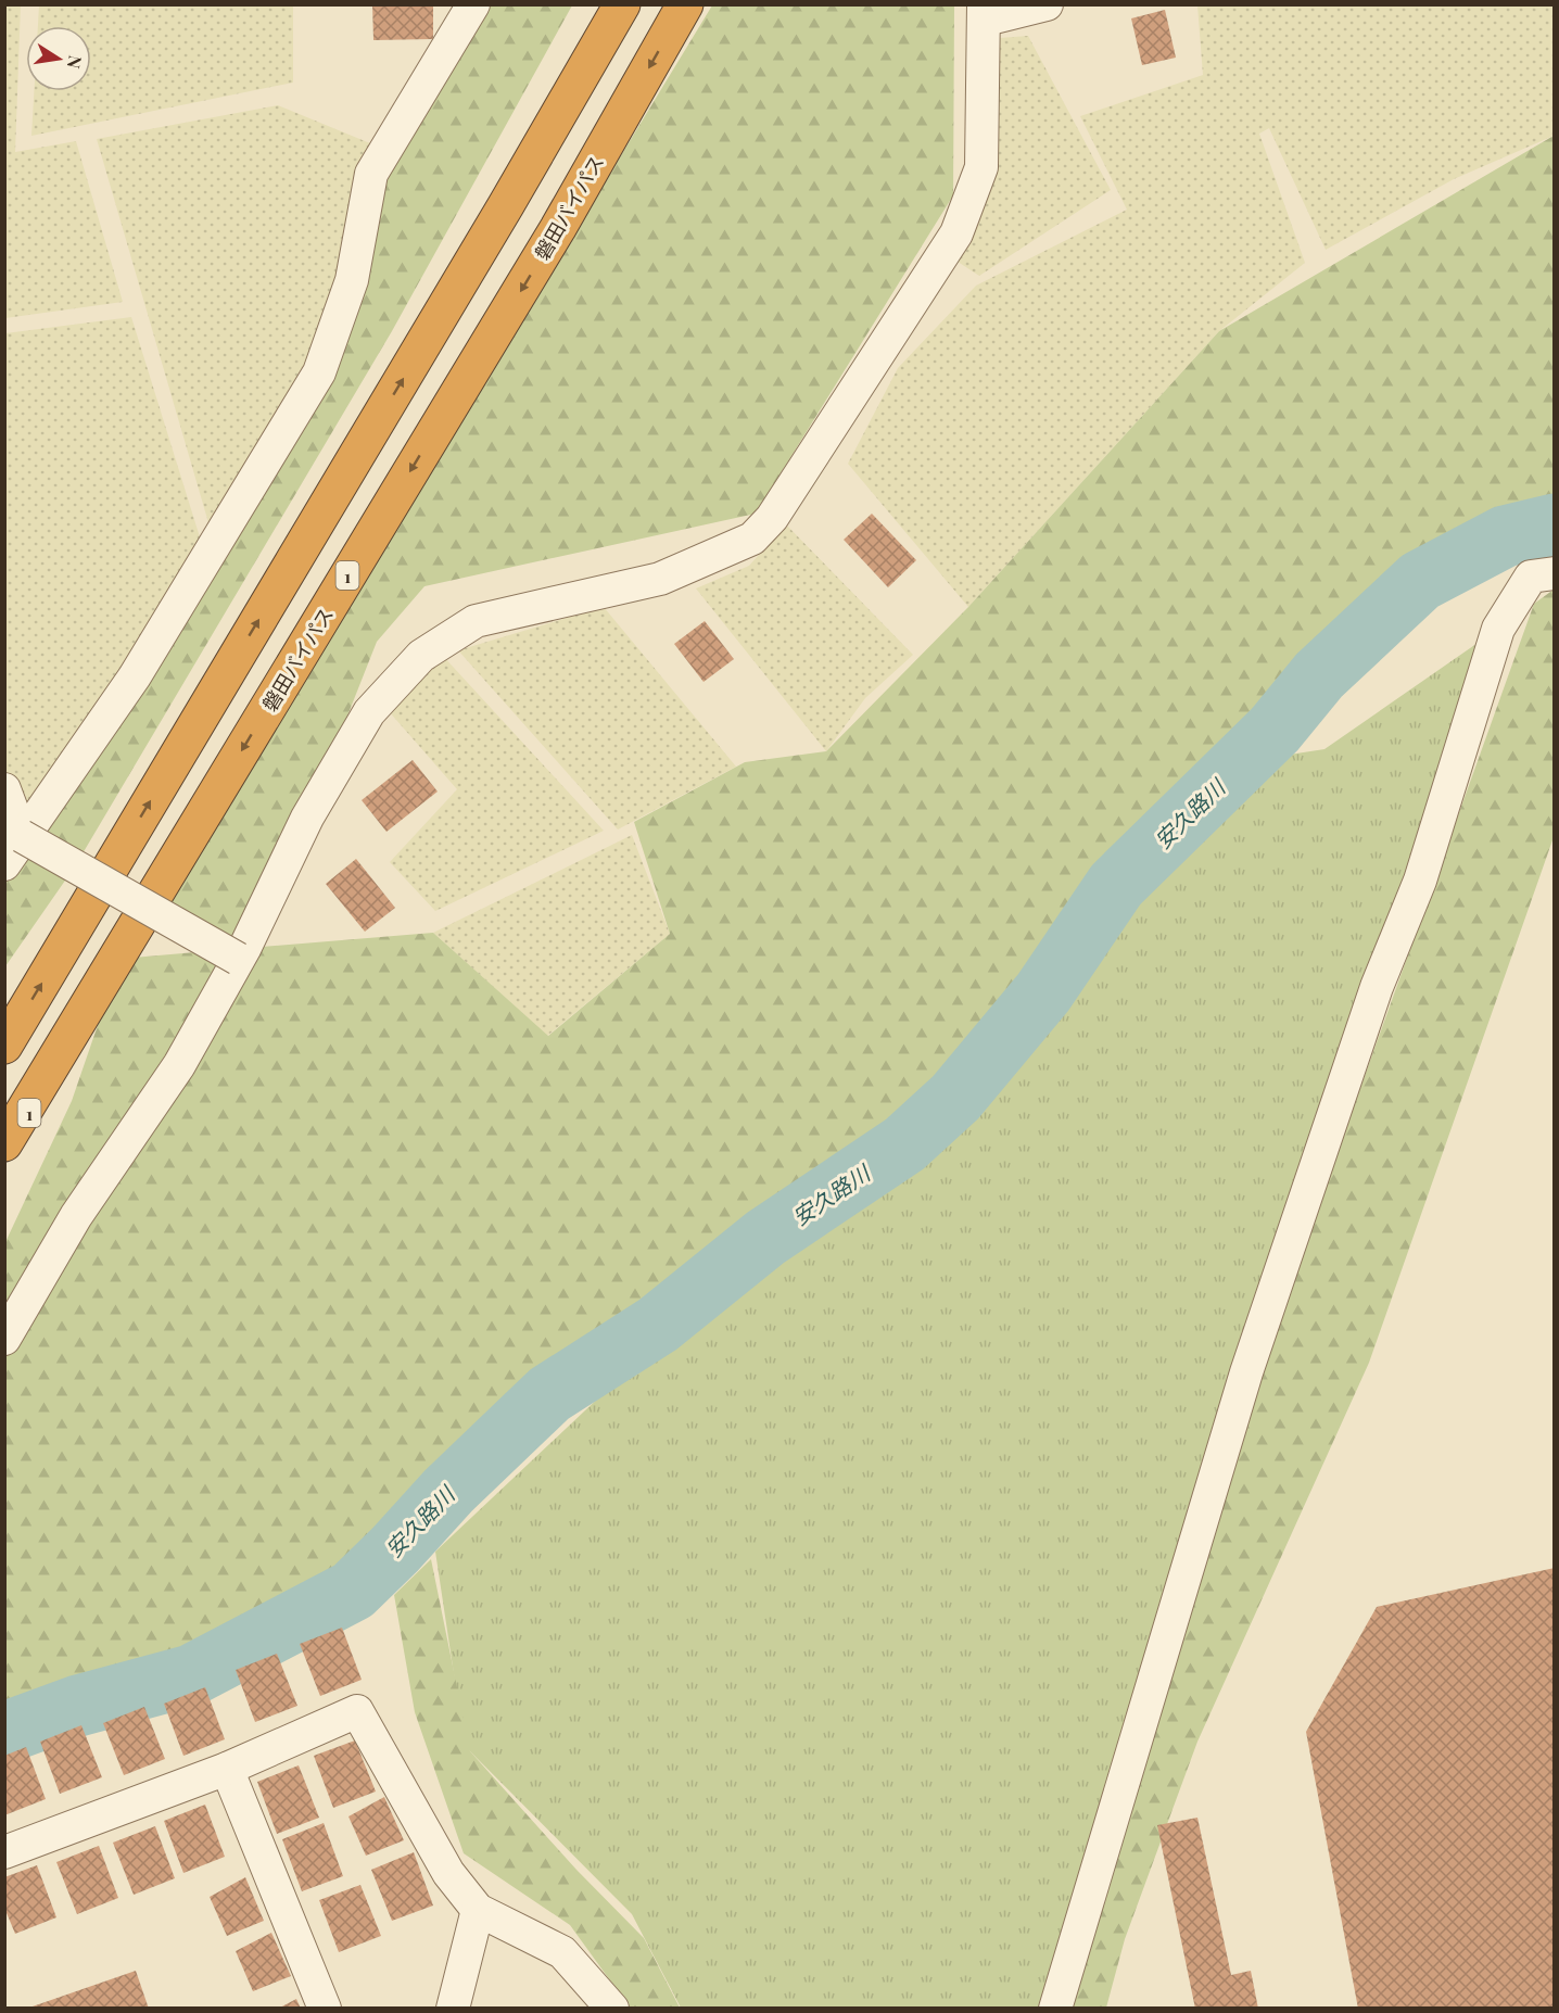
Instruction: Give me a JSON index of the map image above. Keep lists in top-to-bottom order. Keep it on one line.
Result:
{"streets":{"highway":["磐田バイパス","1"]},"crossings":[["磐田バイパス","1"]],"water":["安久路川"],"north":"right"}
